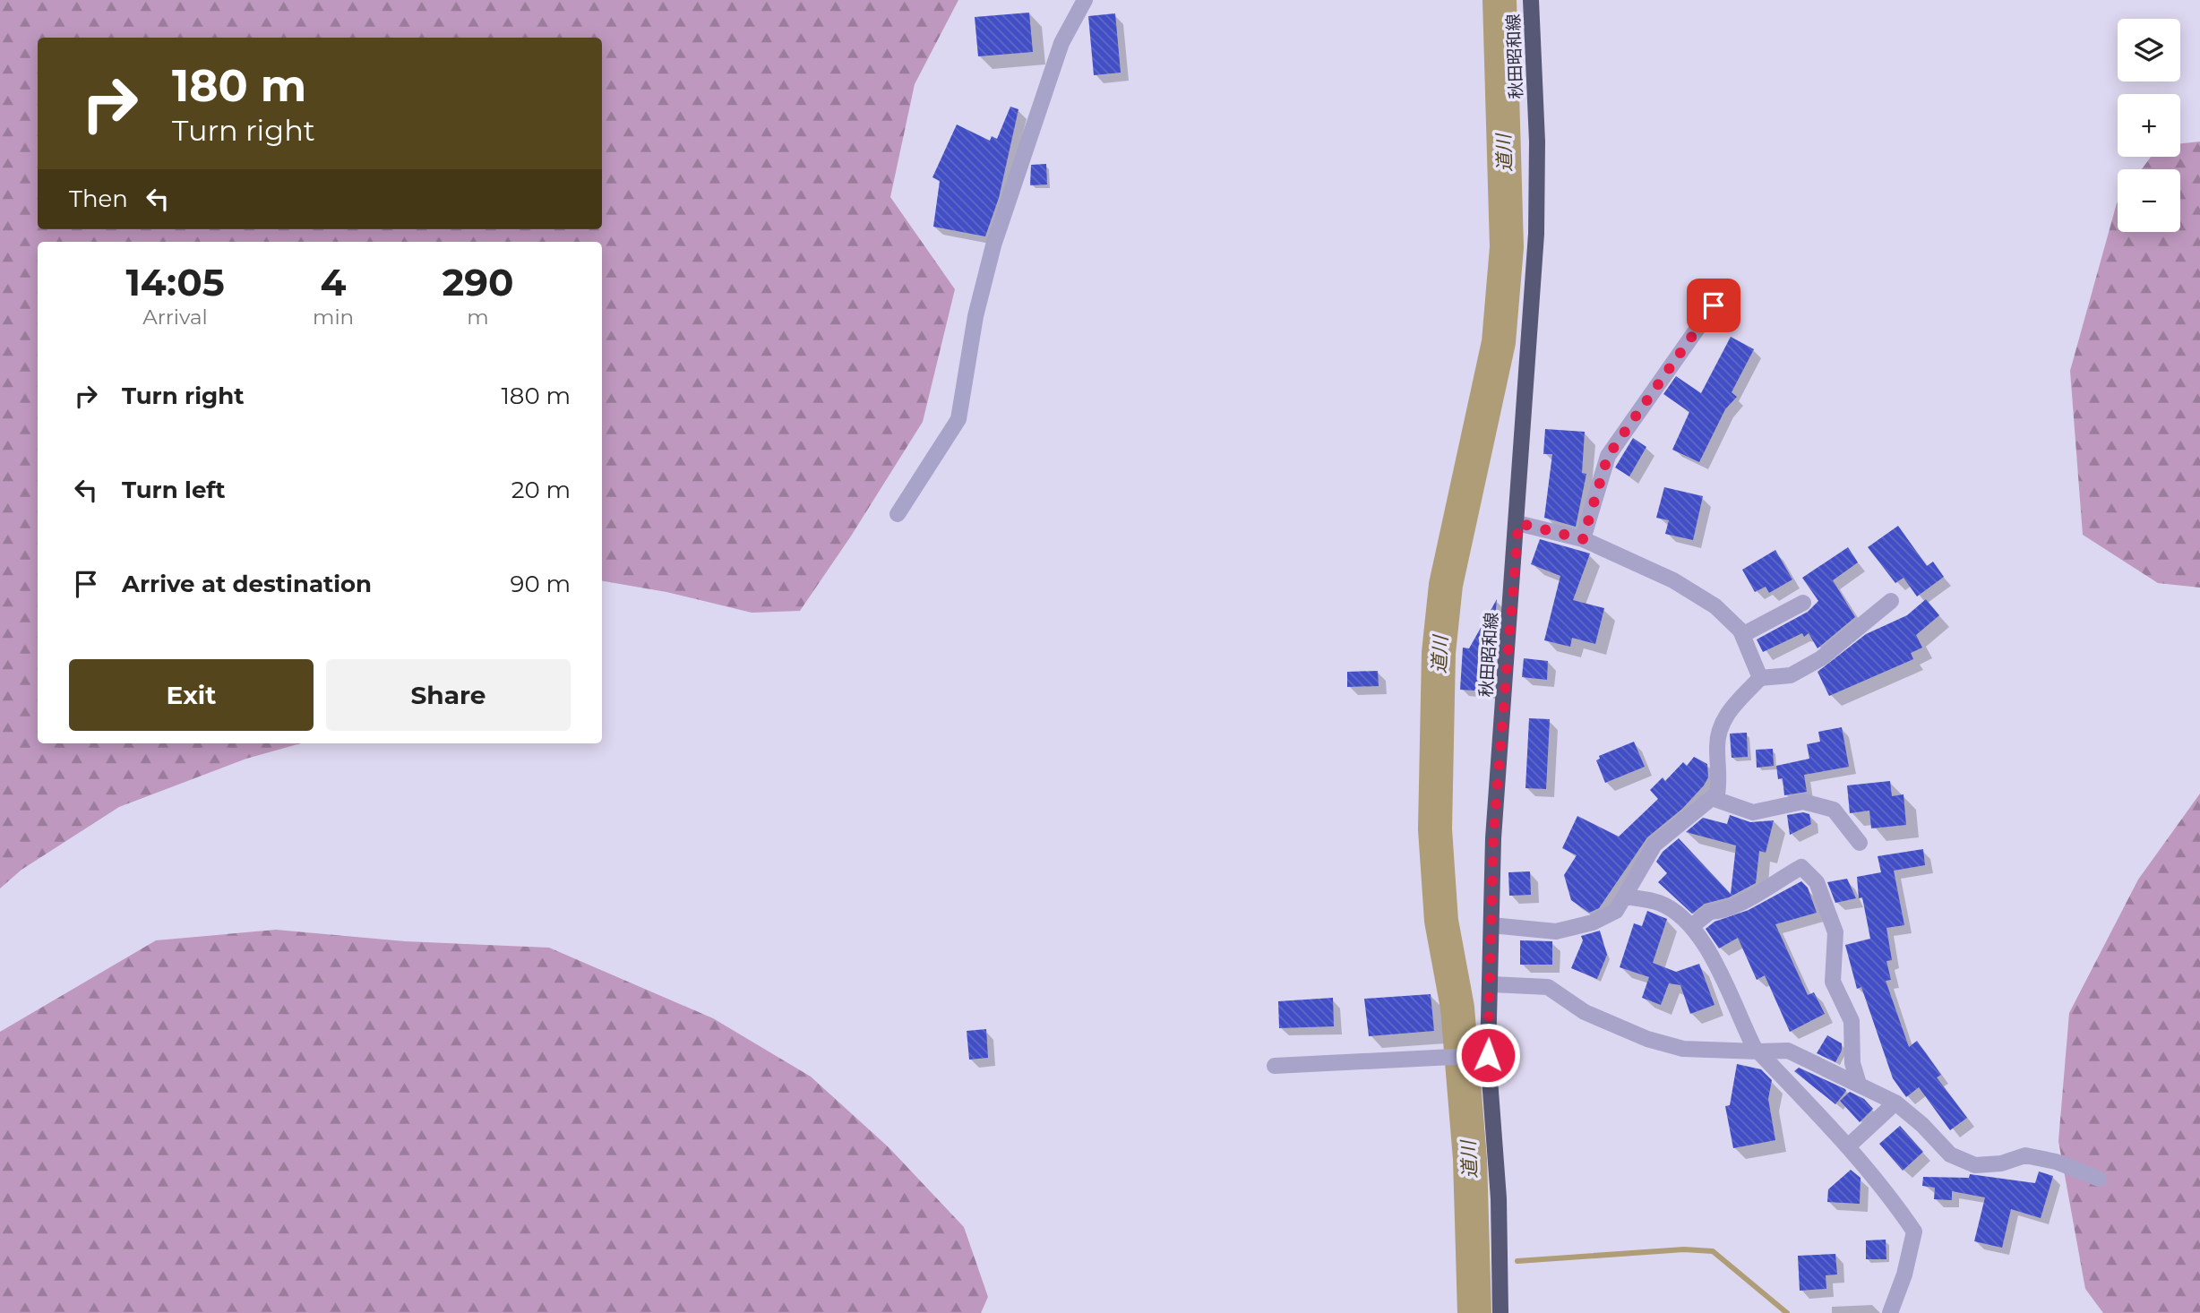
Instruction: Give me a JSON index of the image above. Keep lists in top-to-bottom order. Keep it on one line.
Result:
{"streets":{"main road":["秋田昭和線"]},"water":["道川"],"page":{"map_buttons":["+","−"],"turn":["180 m","Turn right"],"then":"Then","eta":["14:05","Arrival","4","min","290","m"],"list":[{"name":"Turn right","value":"180 m"},{"name":"Turn left","value":"20 m"},{"name":"Arrive at destination","value":"90 m"}],"buttons":["Exit","Share"]}}
